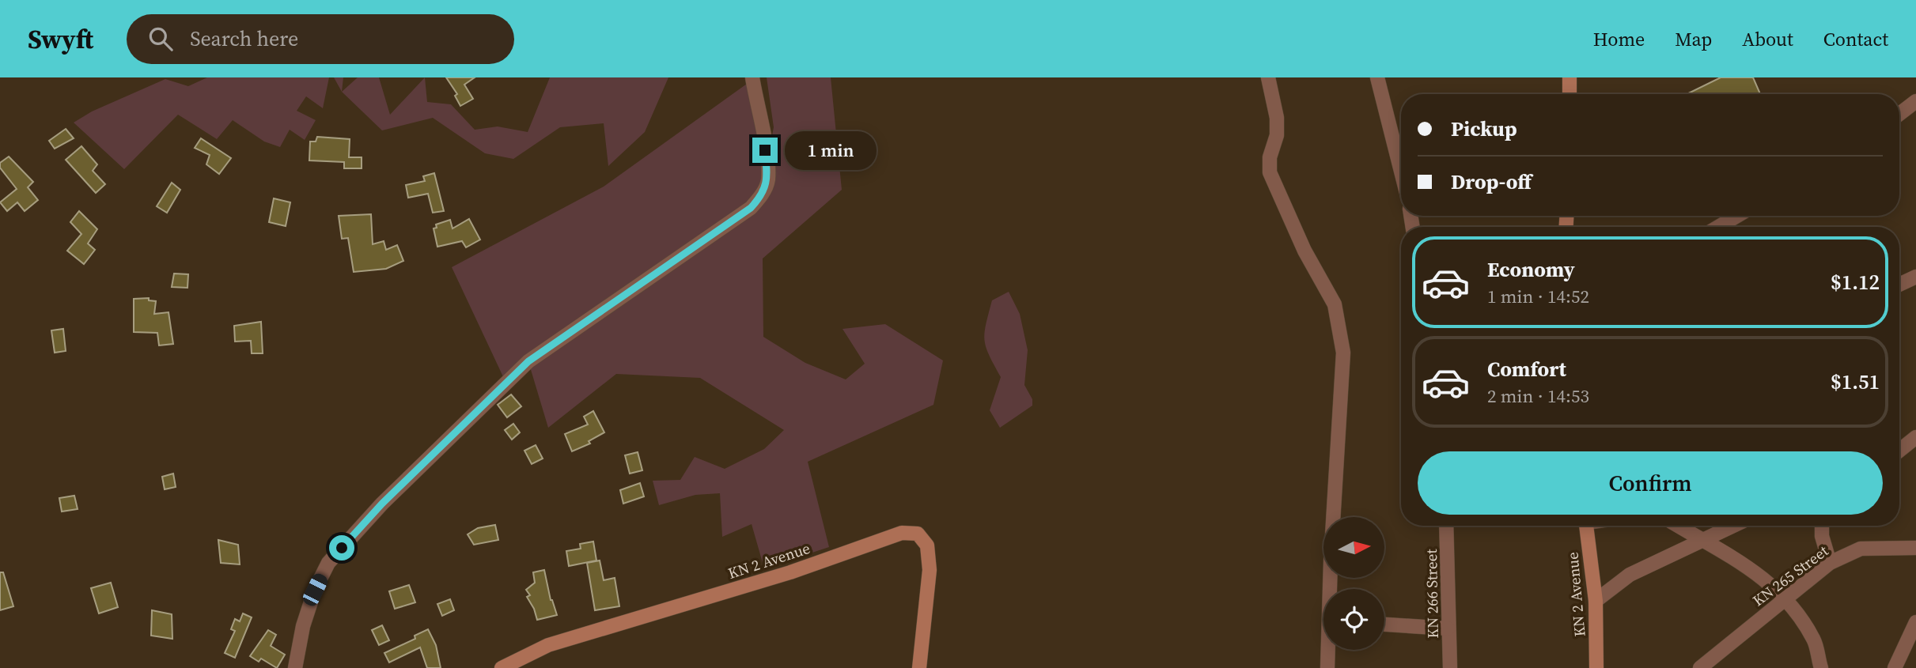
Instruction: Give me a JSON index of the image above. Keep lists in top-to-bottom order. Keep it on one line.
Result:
{"streets":{"main road":["KN 2 Avenue"],"street":["KN 265 Street","KN 266 Street"]},"north":"right","page":{"header":"Swyft","search":"Search here","nav":["Home","Map","About","Contact"],"banner":["Pickup","Drop-off"],"bubble":"1 min","list":[{"name":"Economy","note":"1 min · 14:52","value":"$1.12"},{"name":"Comfort","note":"2 min · 14:53","value":"$1.51"}],"buttons":"Confirm"}}
